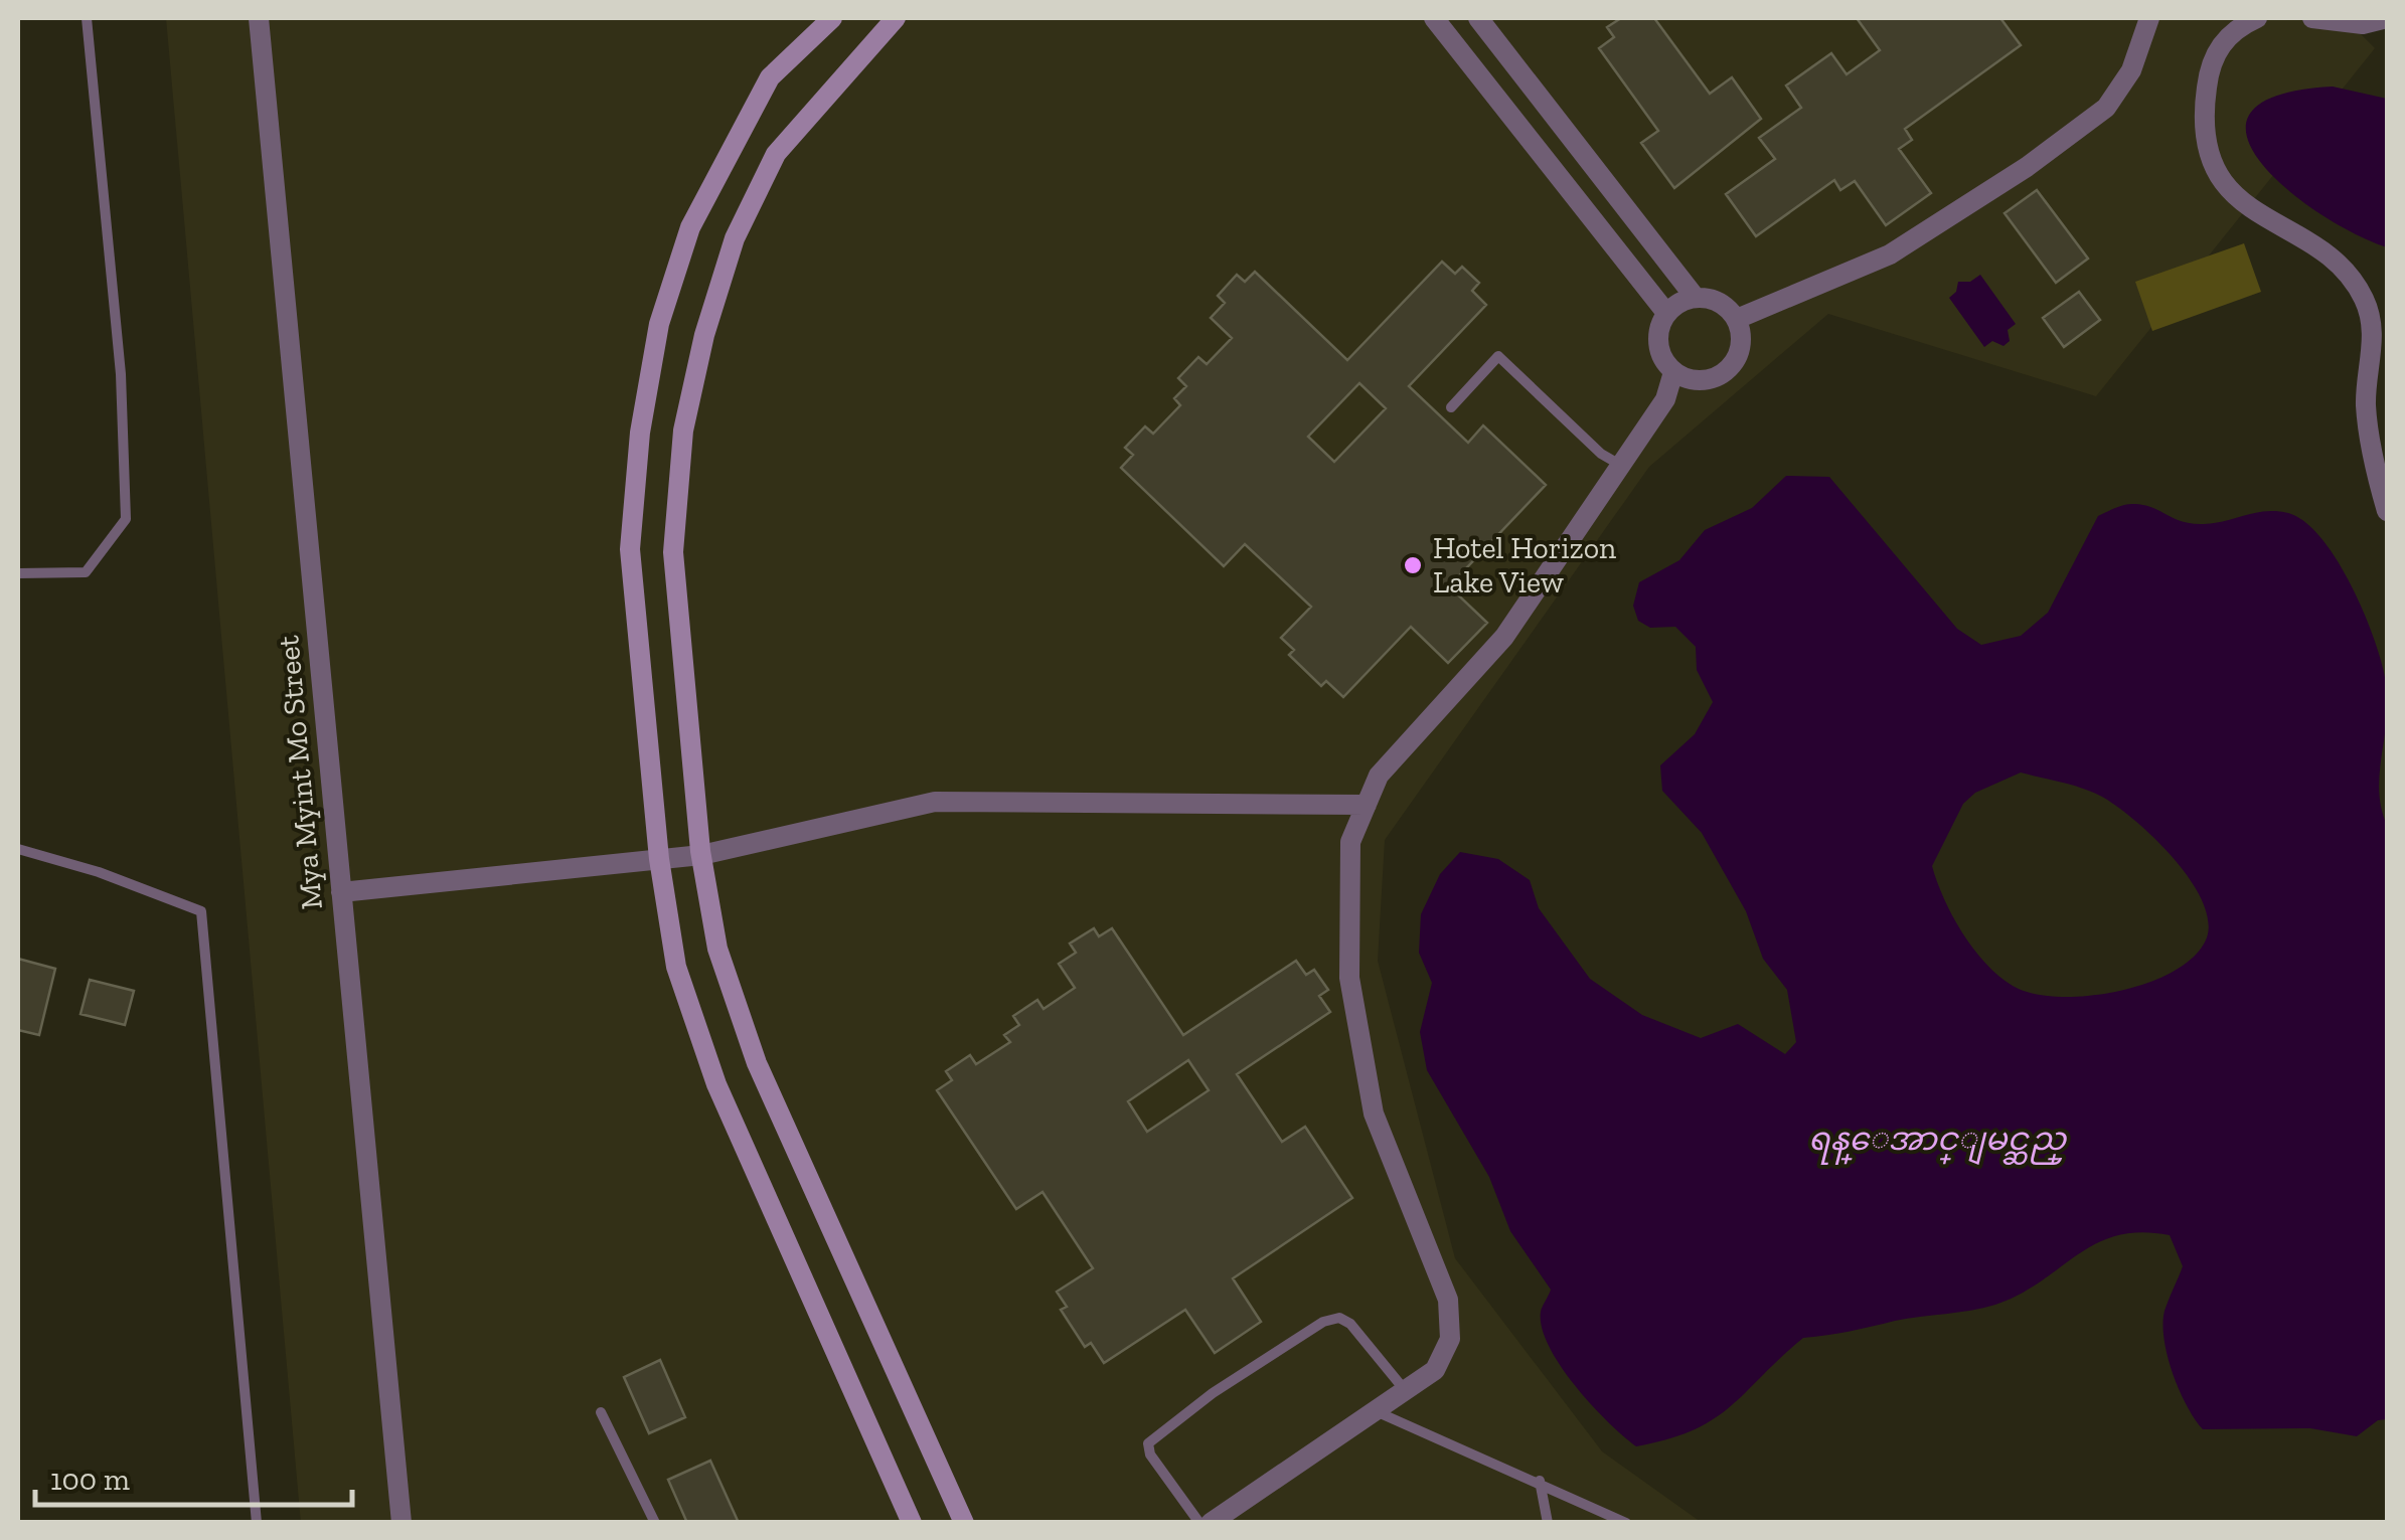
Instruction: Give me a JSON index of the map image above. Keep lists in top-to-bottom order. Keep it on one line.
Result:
{"streets":{"street":["Mya Myint Mo Street"]},"water":["ရန္ေအာင္ျမင္ဆည္"],"places":["Hotel Horizon Lake View"],"scale_bar":"100 m"}
